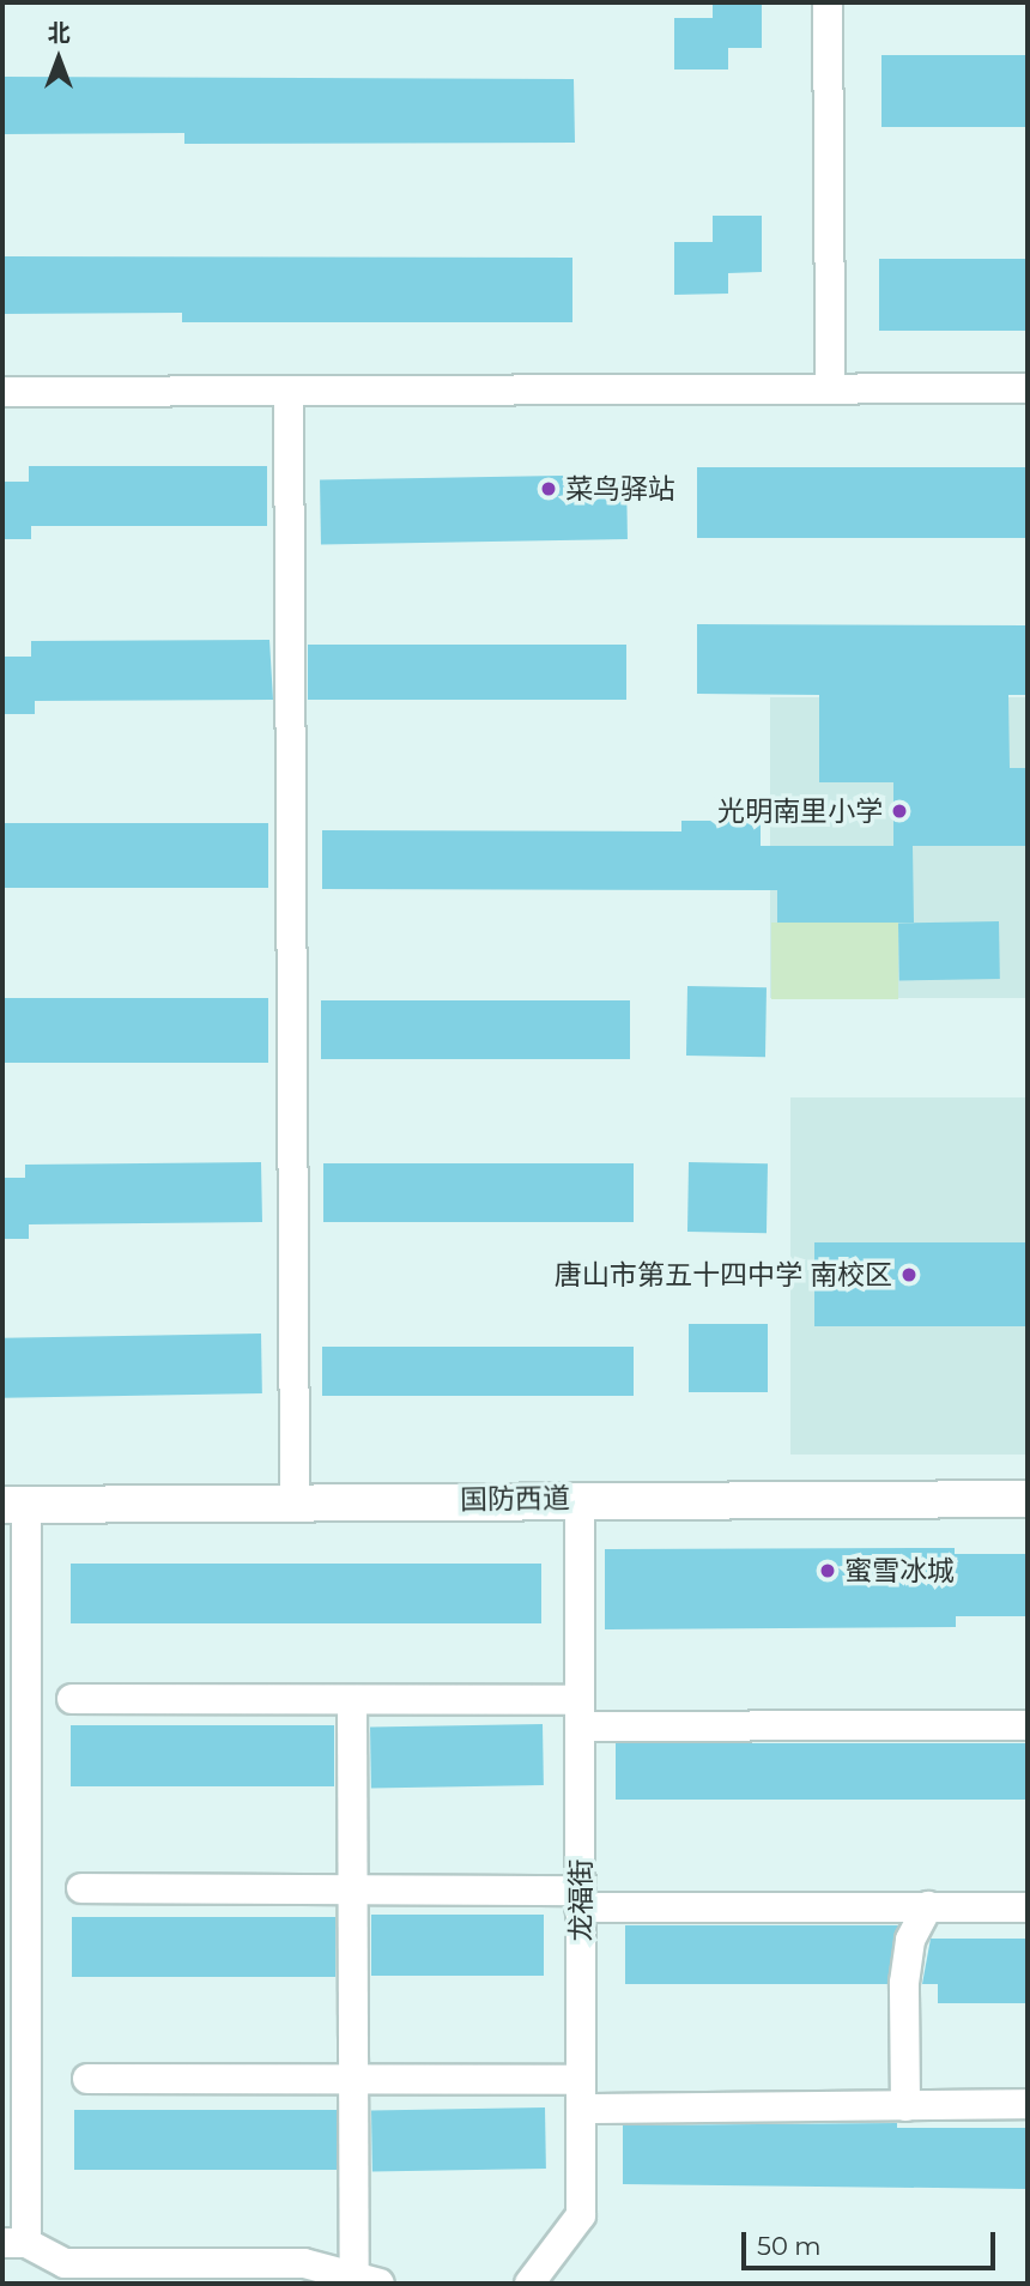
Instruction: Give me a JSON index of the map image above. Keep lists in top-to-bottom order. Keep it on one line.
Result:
{"streets":{"street":["国防西道","龙福街"]},"crossings":[["国防西道","龙福街"]],"places":["菜鸟驿站","光明南里小学","唐山市第五十四中学 南校区","蜜雪冰城"],"scale_bar":"50 m","north":"top"}
